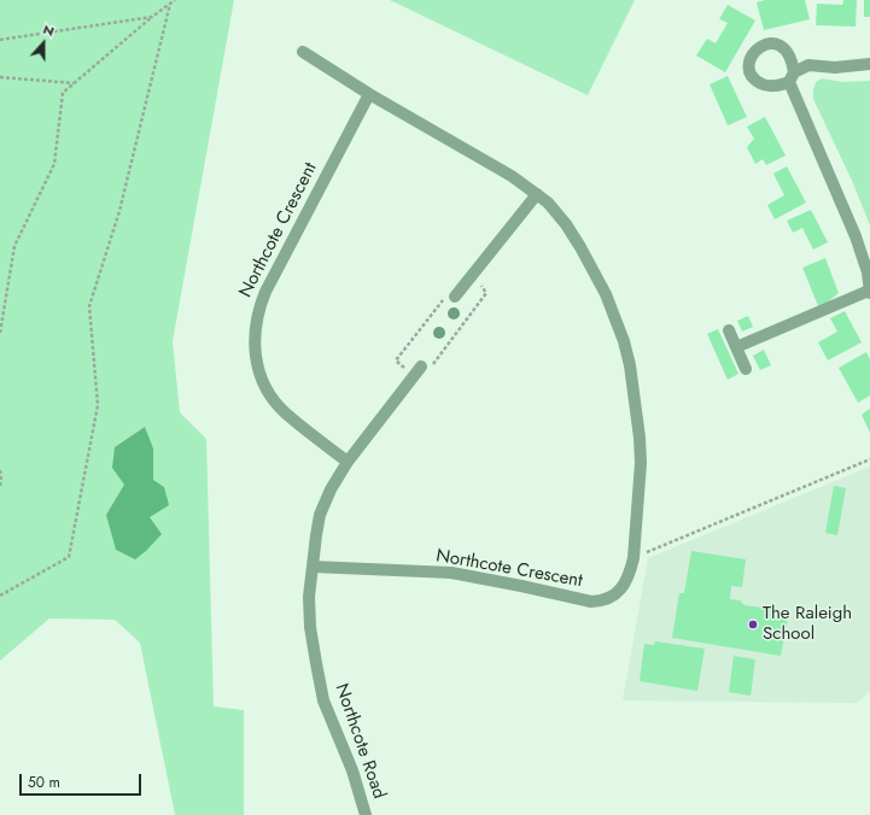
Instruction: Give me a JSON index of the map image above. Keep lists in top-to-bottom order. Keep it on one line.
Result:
{"streets":{"street":["Northcote Crescent","Northcote Road"]},"crossings":[["Northcote Crescent","Northcote Road"]],"places":["The Raleigh School"],"scale_bar":"50 m","north":"top"}
